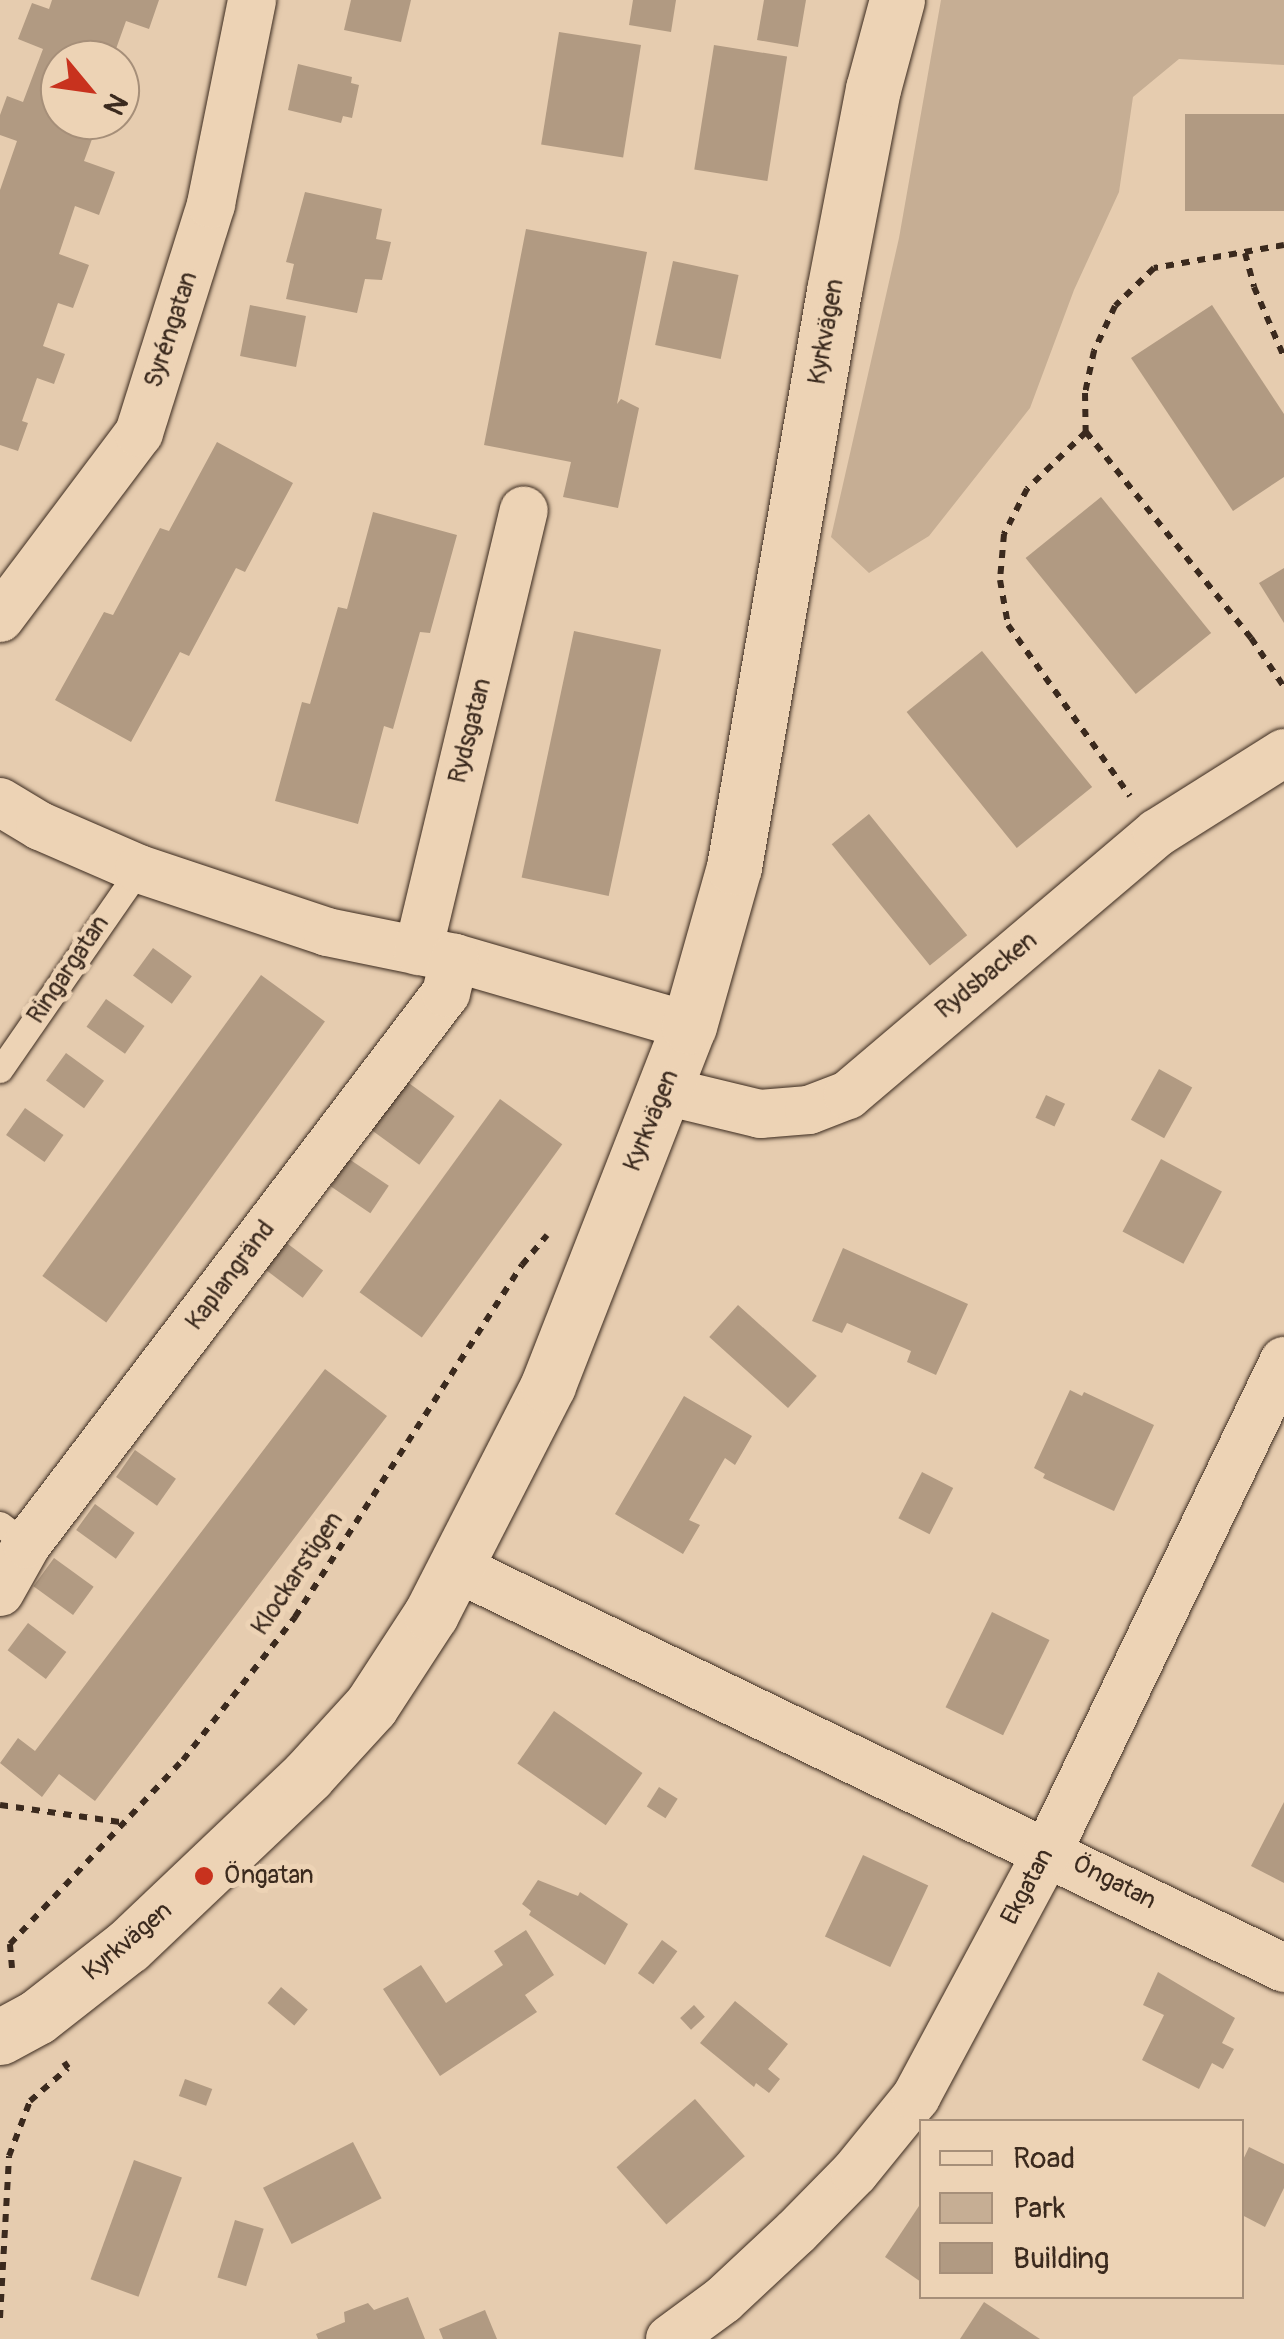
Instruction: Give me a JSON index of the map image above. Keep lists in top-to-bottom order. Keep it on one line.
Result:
{"streets":{"street":["Syréngatan","Kyrkvägen","Rydsgatan","Rydsbacken","Kaplangränd","Öngatan","Ekgatan"],"lane":["Ringargatan"],"path":["Klockarstigen"]},"crossings":[["Kyrkvägen","Rydsbacken"],["Kyrkvägen","Klockarstigen"],["Kyrkvägen","Öngatan"],["Rydsgatan","Kaplangränd"],["Öngatan","Ekgatan"]],"places":["Öngatan"],"legend":["Road","Park","Building"],"north":"bottom right"}
